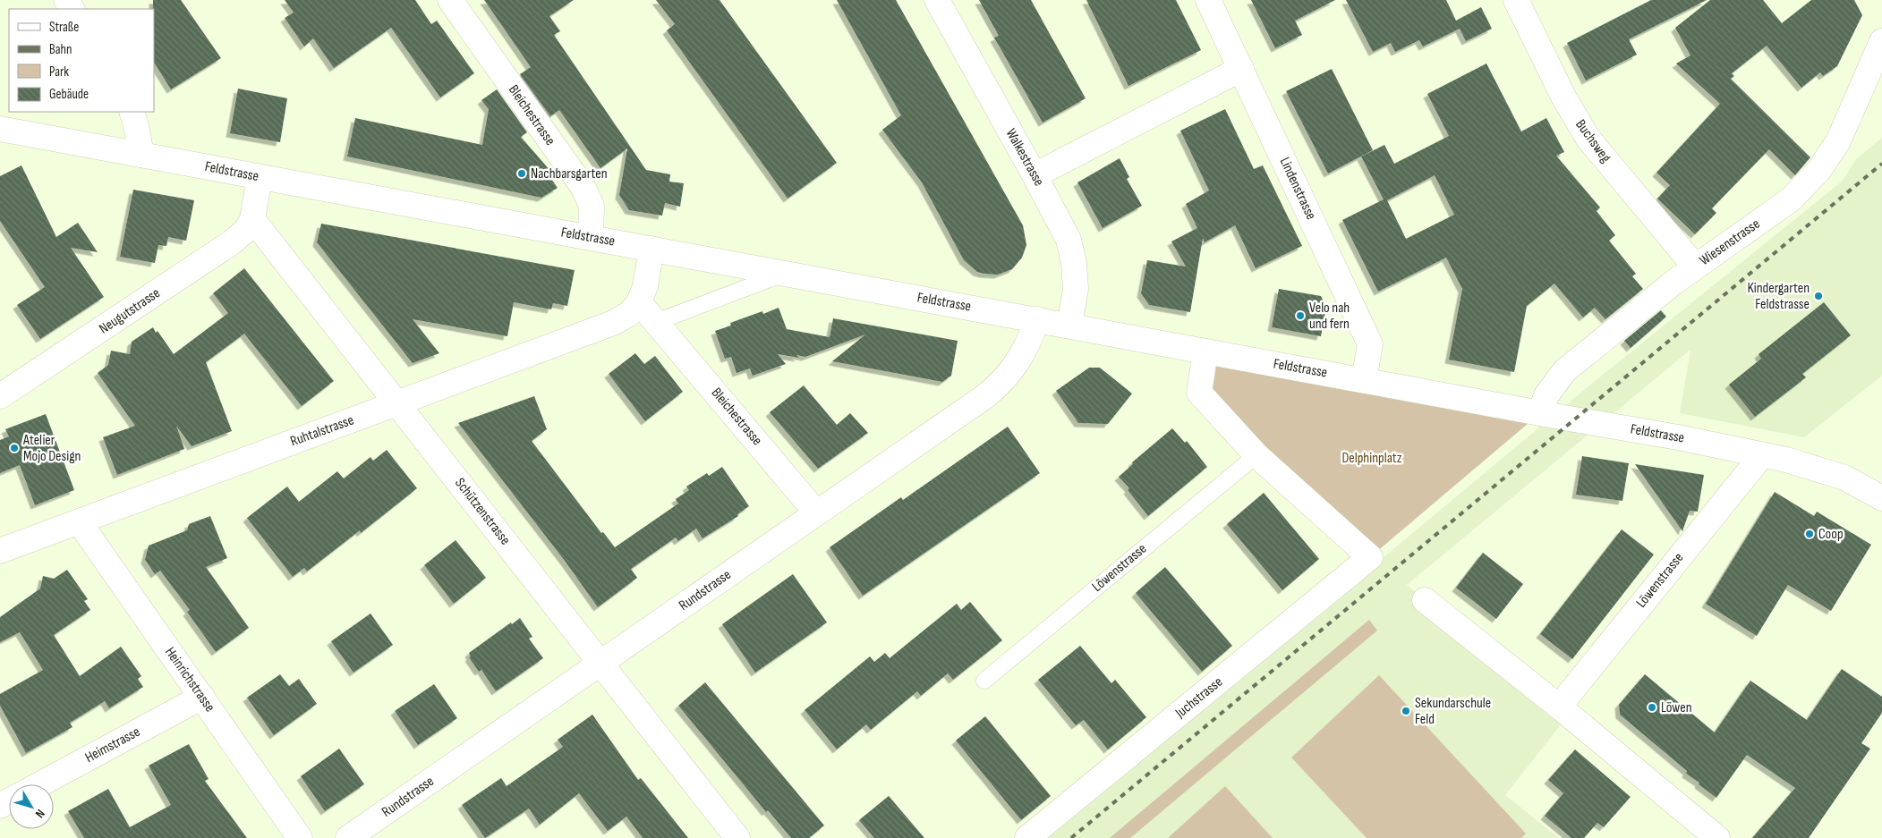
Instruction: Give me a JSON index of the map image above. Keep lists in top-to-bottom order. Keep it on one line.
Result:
{"streets":{"street":["Bleichestrasse","Buchsweg","Walkestrasse","Feldstrasse","Lindenstrasse","Wiesenstrasse","Neugutstrasse","Ruhtalstrasse","Schützenstrasse","Löwenstrasse","Rundstrasse","Heinrichstrasse","Juchstrasse","Heimstrasse"]},"crossings":[["Bleichestrasse","Feldstrasse"],["Bleichestrasse","Ruhtalstrasse"],["Bleichestrasse","Rundstrasse"],["Buchsweg","Wiesenstrasse"],["Walkestrasse","Feldstrasse"],["Feldstrasse","Lindenstrasse"],["Feldstrasse","Wiesenstrasse"],["Feldstrasse","Löwenstrasse"],["Feldstrasse","Rundstrasse"],["Neugutstrasse","Schützenstrasse"],["Ruhtalstrasse","Schützenstrasse"],["Ruhtalstrasse","Heinrichstrasse"],["Schützenstrasse","Rundstrasse"],["Löwenstrasse","Juchstrasse"],["Heinrichstrasse","Heimstrasse"]],"parks":["Delphinplatz"],"places":["Nachbarsgarten","Kindergarten Feldstrasse","Velo nah und fern","Atelier Mojo Design","Coop","Löwen","Sekundarschule Feld"],"legend":["Straße","Bahn","Park","Gebäude"],"north":"bottom right"}
